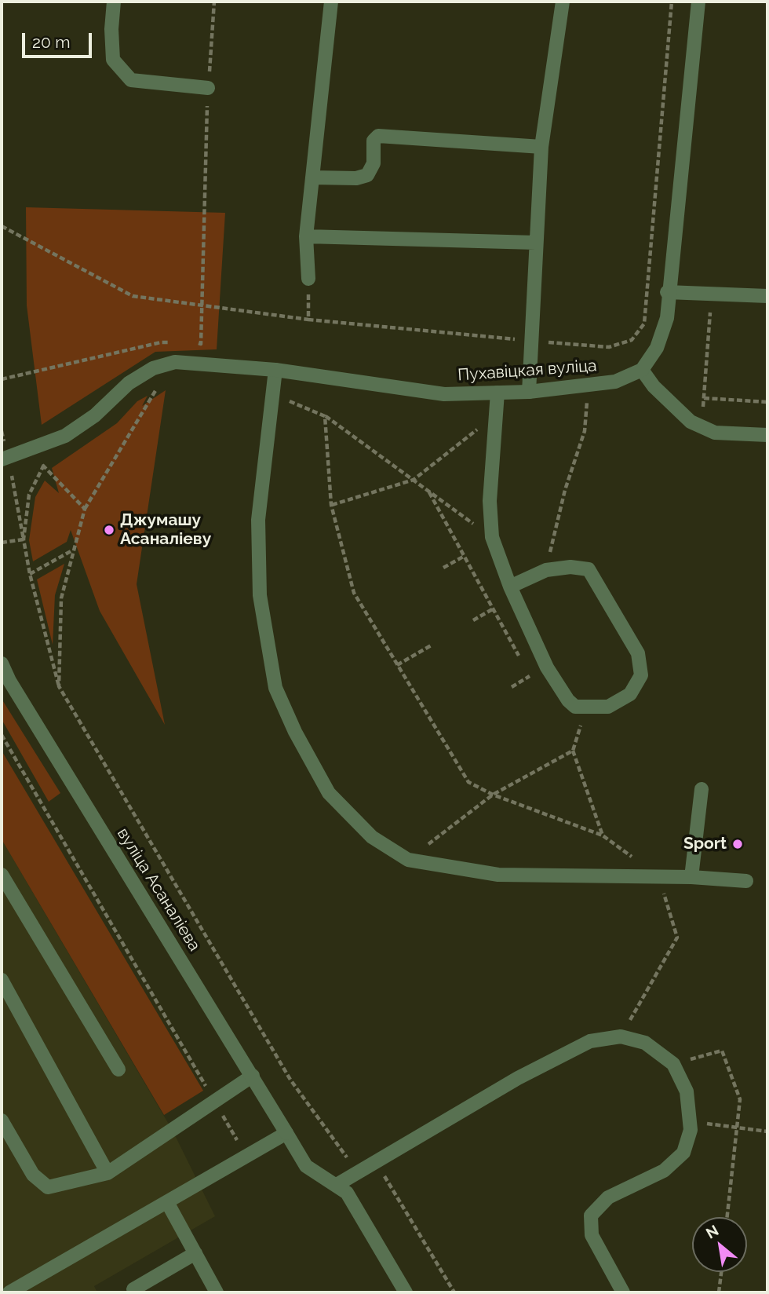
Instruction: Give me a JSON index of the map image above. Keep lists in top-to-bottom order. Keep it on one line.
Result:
{"streets":{"street":["Пухавіцкая вуліца","вуліца Асаналіева"]},"places":["Джумашу Асаналіеву","Sport"],"scale_bar":"20 m","north":"top left"}
